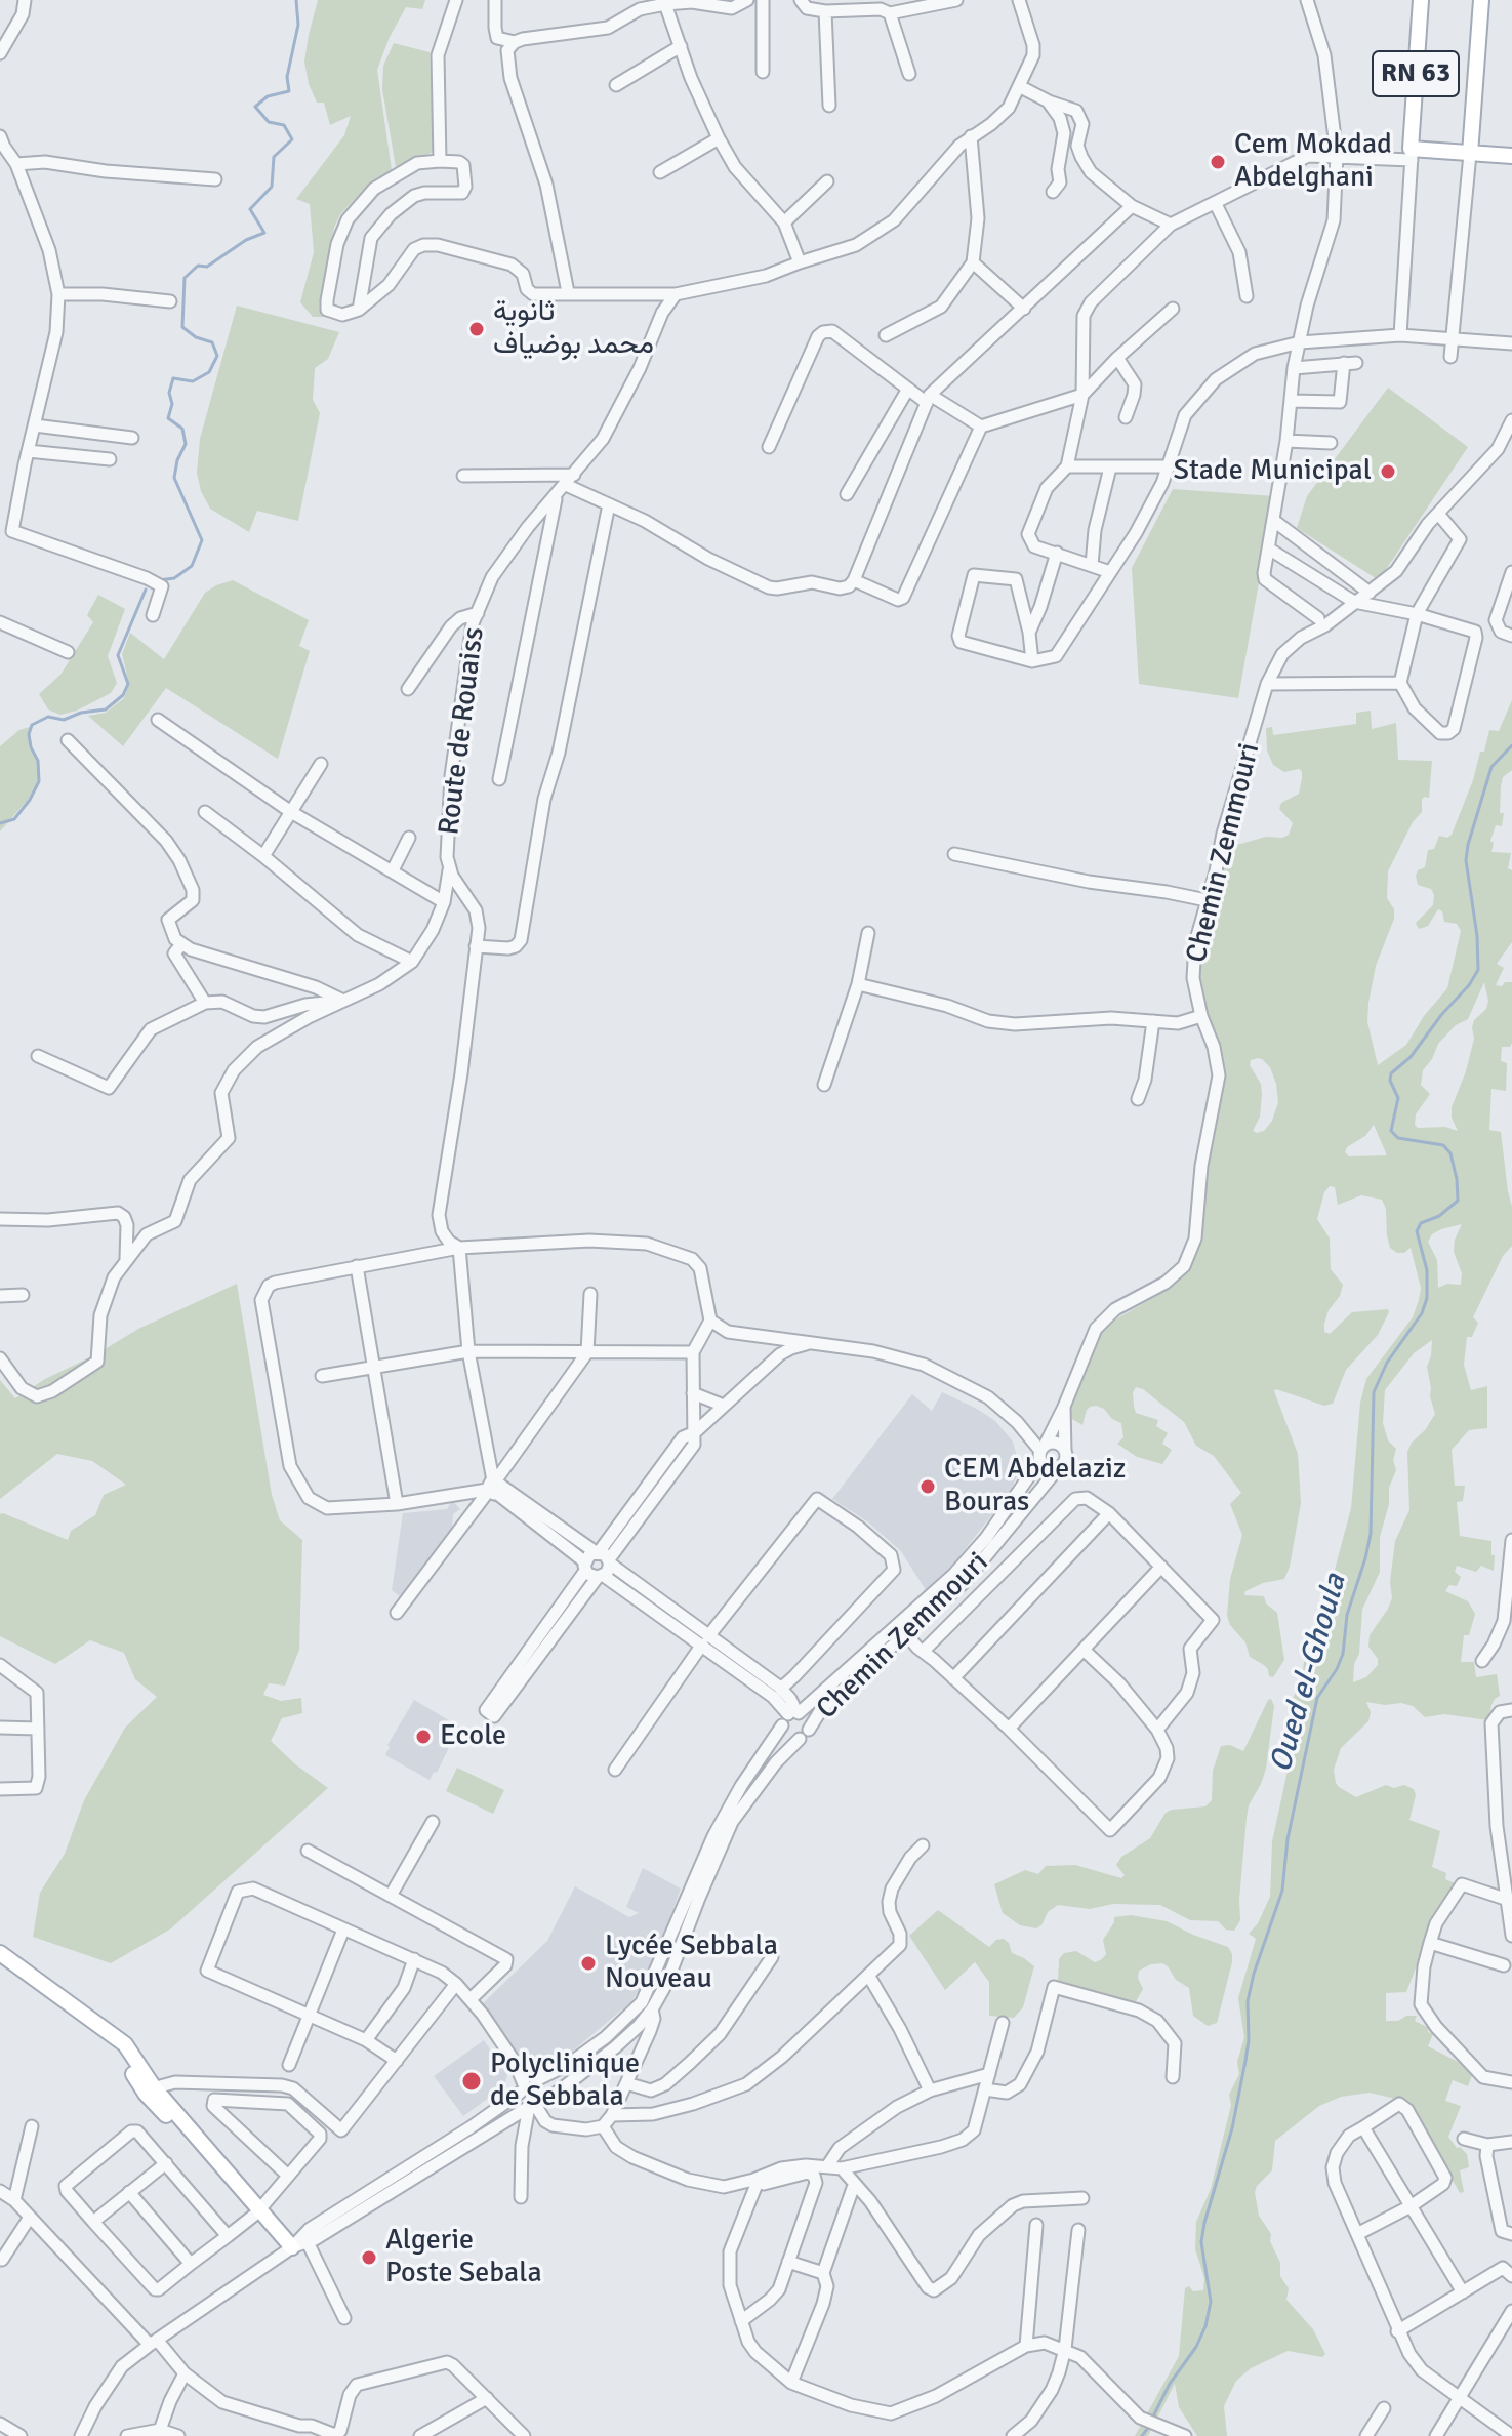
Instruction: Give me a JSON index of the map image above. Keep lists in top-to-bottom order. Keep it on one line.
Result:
{"streets":{"main road":["RN 63"],"street":["Route de Rouaiss","Chemin Zemmouri"]},"water":["Oued el-Ghoula"],"places":["Cem Mokdad Abdelghani","ثانوية محمد بوضياف","Stade Municipal","CEM Abdelaziz Bouras","Ecole","Lycée Sebbala Nouveau","Polyclinique de Sebbala","Algerie Poste Sebala"]}
